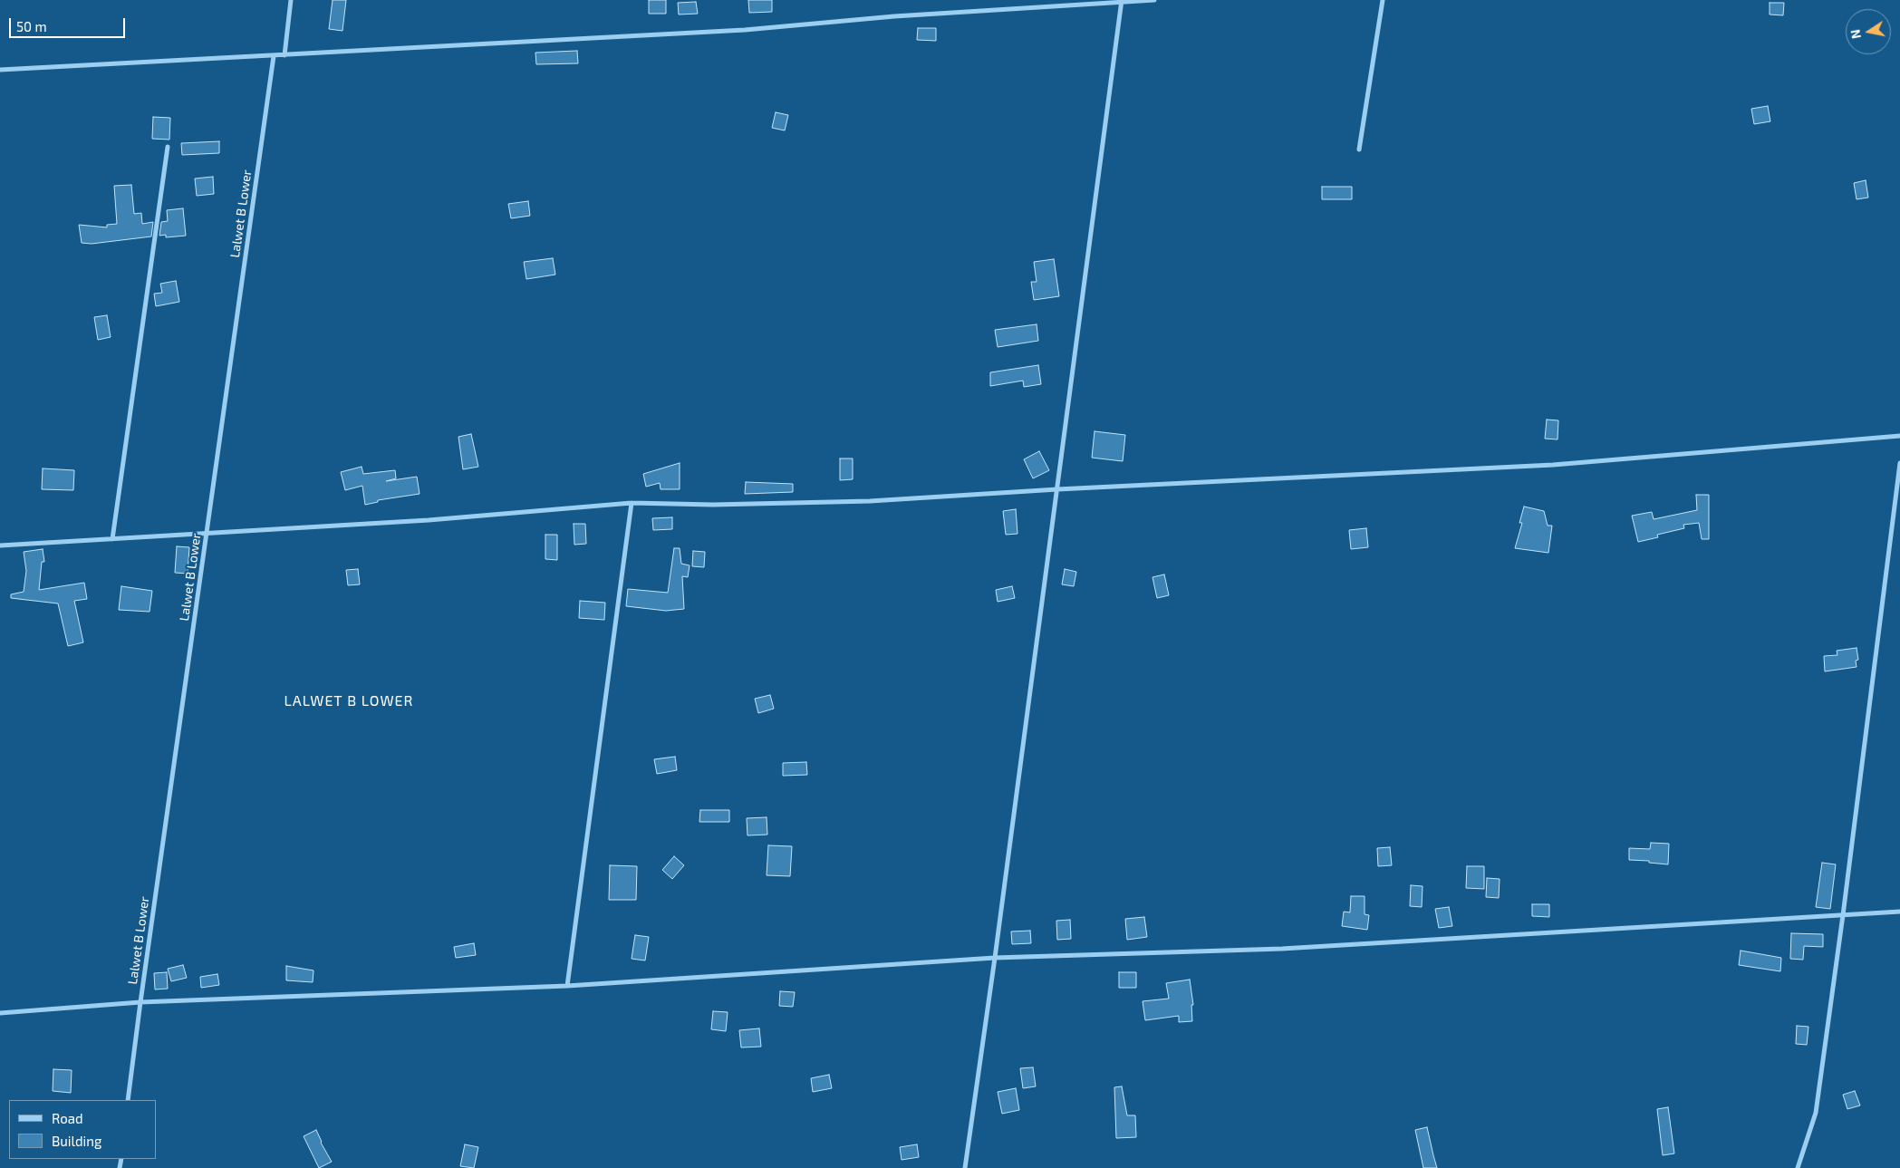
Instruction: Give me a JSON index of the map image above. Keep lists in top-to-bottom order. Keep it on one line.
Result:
{"streets":{"street":["Lalwet B Lower"]},"districts":["LALWET B LOWER"],"legend":["Road","Building"],"scale_bar":"50 m","north":"left"}
